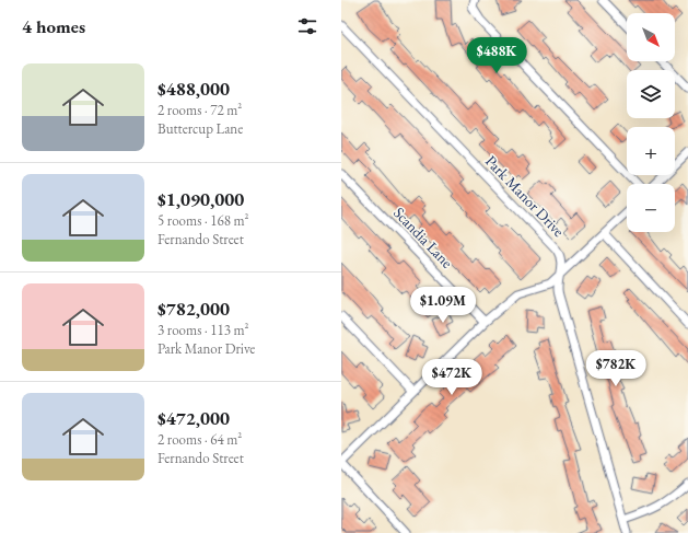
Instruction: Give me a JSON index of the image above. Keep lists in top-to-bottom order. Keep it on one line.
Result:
{"streets":{"street":["Park Manor Drive","Scandia Lane"]},"north":"bottom right","page":{"heading":"4 homes","map_buttons":["+","−"],"price":["$488K","$1.09M","$782K","$472K"],"list":[{"name":"$488,000","note":"2 rooms · 72 m² · Buttercup Lane"},{"name":"$1,090,000","note":"5 rooms · 168 m² · Fernando Street"},{"name":"$782,000","note":"3 rooms · 113 m² · Park Manor Drive"},{"name":"$472,000","note":"2 rooms · 64 m² · Fernando Street"}]}}
